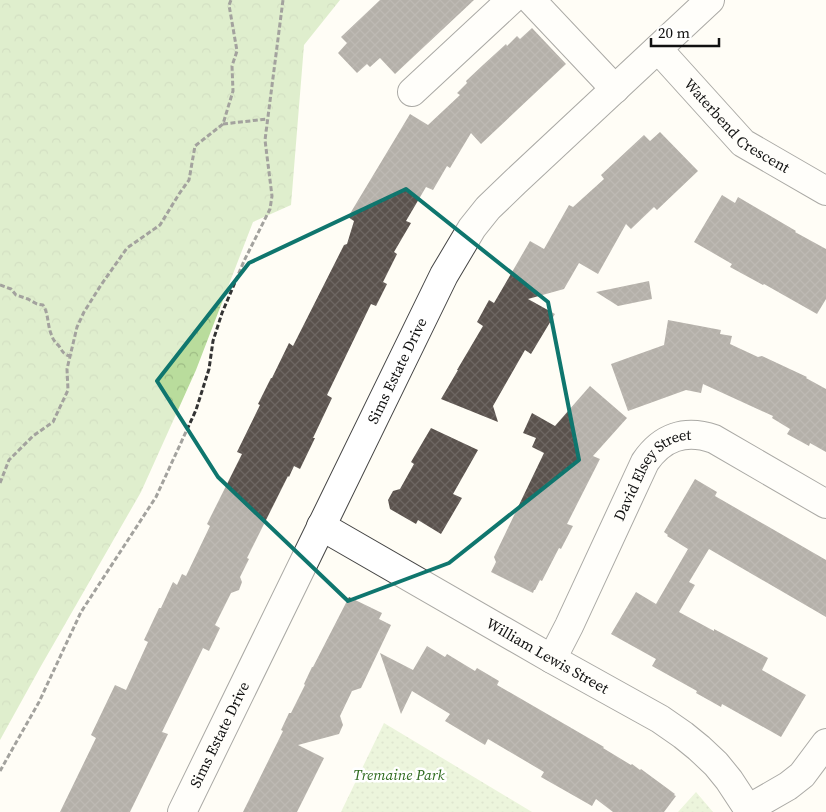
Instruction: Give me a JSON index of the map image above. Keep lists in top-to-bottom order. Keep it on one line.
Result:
{"streets":{"street":["Waterbend Crescent","Sims Estate Drive","David Elsey Street","William Lewis Street"]},"crossings":[["Waterbend Crescent","Sims Estate Drive"],["Sims Estate Drive","William Lewis Street"],["David Elsey Street","William Lewis Street"]],"parks":["Tremaine Park"],"scale_bar":"20 m"}
